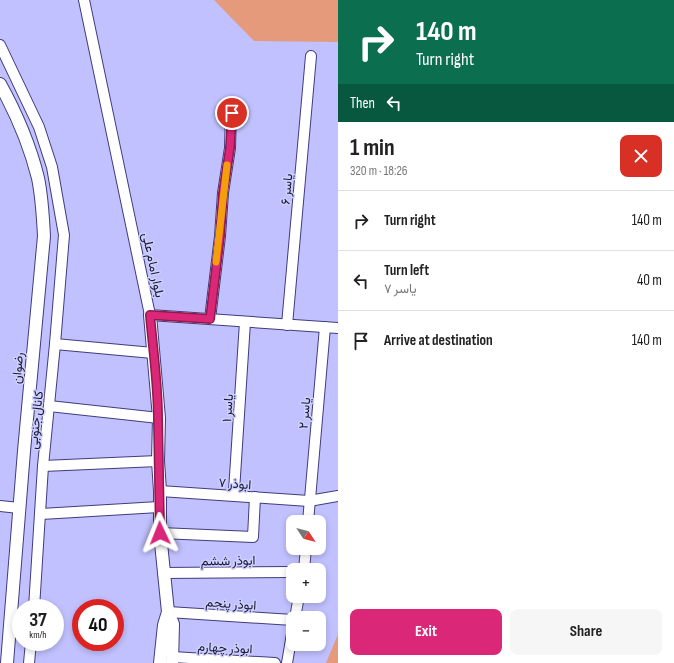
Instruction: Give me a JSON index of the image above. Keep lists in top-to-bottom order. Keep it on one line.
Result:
{"streets":{"street":["یاسر ۶","بلوار امام علی","رضوان","یاسر ۱","یاسر ۲","کانال جنوبی","ابوذر ۷","ابوذر ششم","ابوذر پنجم","ابوذر چهارم"]},"crossings":[["بلوار امام علی","ابوذر ۷"],["بلوار امام علی","ابوذر ششم"],["بلوار امام علی","ابوذر پنجم"],["بلوار امام علی","ابوذر چهارم"],["یاسر ۱","ابوذر ۷"],["یاسر ۲","ابوذر ۷"]],"north":"bottom right","page":{"turn":["140 m","Turn right"],"then":"Then","heading":["1 min","320 m · 18:26"],"list":[{"name":"Turn right","value":"140 m"},{"name":"Turn left","note":"یاسر ۷","value":"40 m"},{"name":"Arrive at destination","value":"140 m"}],"map_buttons":["+","−"],"speed":"37 km/h","limit":"40","buttons":["Exit","Share"]}}
